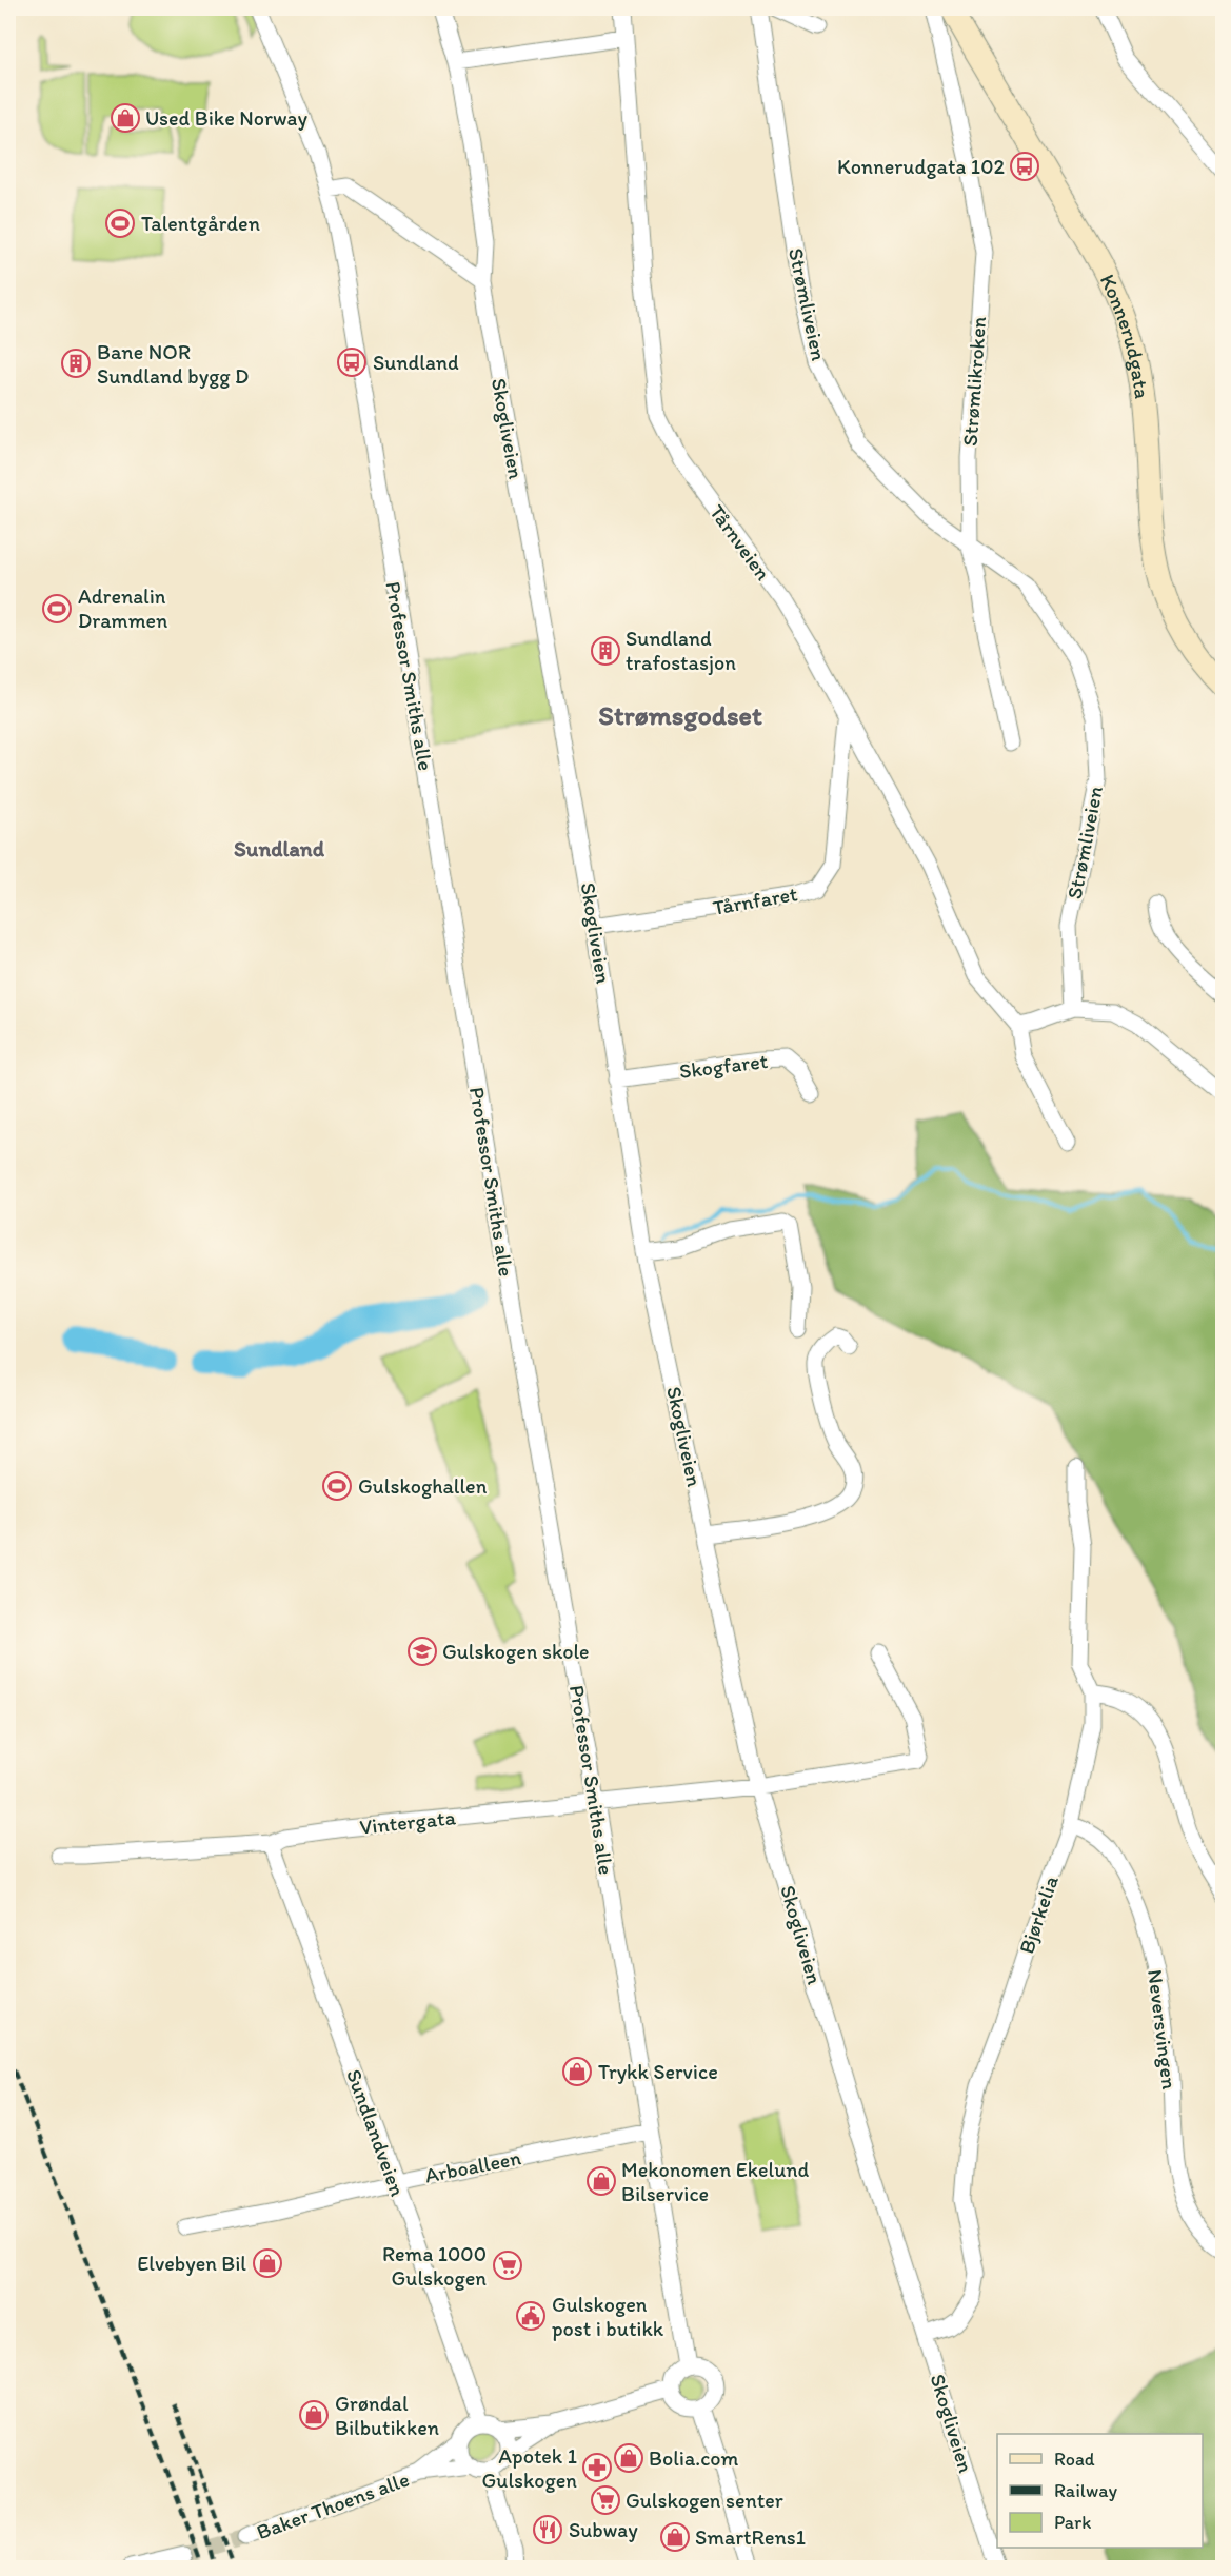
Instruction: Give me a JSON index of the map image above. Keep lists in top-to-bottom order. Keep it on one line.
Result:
{"streets":{"main road":["Konnerudgata"],"street":["Strømliveien","Strømlikroken","Skogliveien","Tårnveien","Professor Smiths alle","Tårnfaret","Skogfaret","Vintergata","Bjørkelia","Neversvingen","Sundlandveien","Arboalleen","Baker Thoens alle"]},"crossings":[["Strømliveien","Strømlikroken"],["Skogliveien","Tårnfaret"],["Skogliveien","Skogfaret"],["Skogliveien","Vintergata"],["Skogliveien","Bjørkelia"],["Tårnveien","Tårnfaret"],["Professor Smiths alle","Vintergata"],["Professor Smiths alle","Arboalleen"],["Vintergata","Sundlandveien"],["Bjørkelia","Neversvingen"],["Sundlandveien","Arboalleen"],["Sundlandveien","Baker Thoens alle"]],"districts":["Strømsgodset","Sundland"],"places":{"shop":["Used Bike Norway","Trykk Service","Mekonomen Ekelund Bilservice","Elvebyen Bil","Grøndal Bilbutikken","Bolia.com","SmartRens1"],"bus stop":["Konnerudgata 102","Sundland"],"sports":["Talentgården","Adrenalin Drammen","Gulskoghallen"],"building":["Bane NOR Sundland bygg D","Sundland trafostasjon"],"school or university":["Gulskogen skole"],"supermarket":["Rema 1000 Gulskogen","Gulskogen senter"],"public building":["Gulskogen post i butikk"],"pharmacy":["Apotek 1 Gulskogen"],"restaurant":["Subway"]},"legend":["Road","Railway","Park"]}
